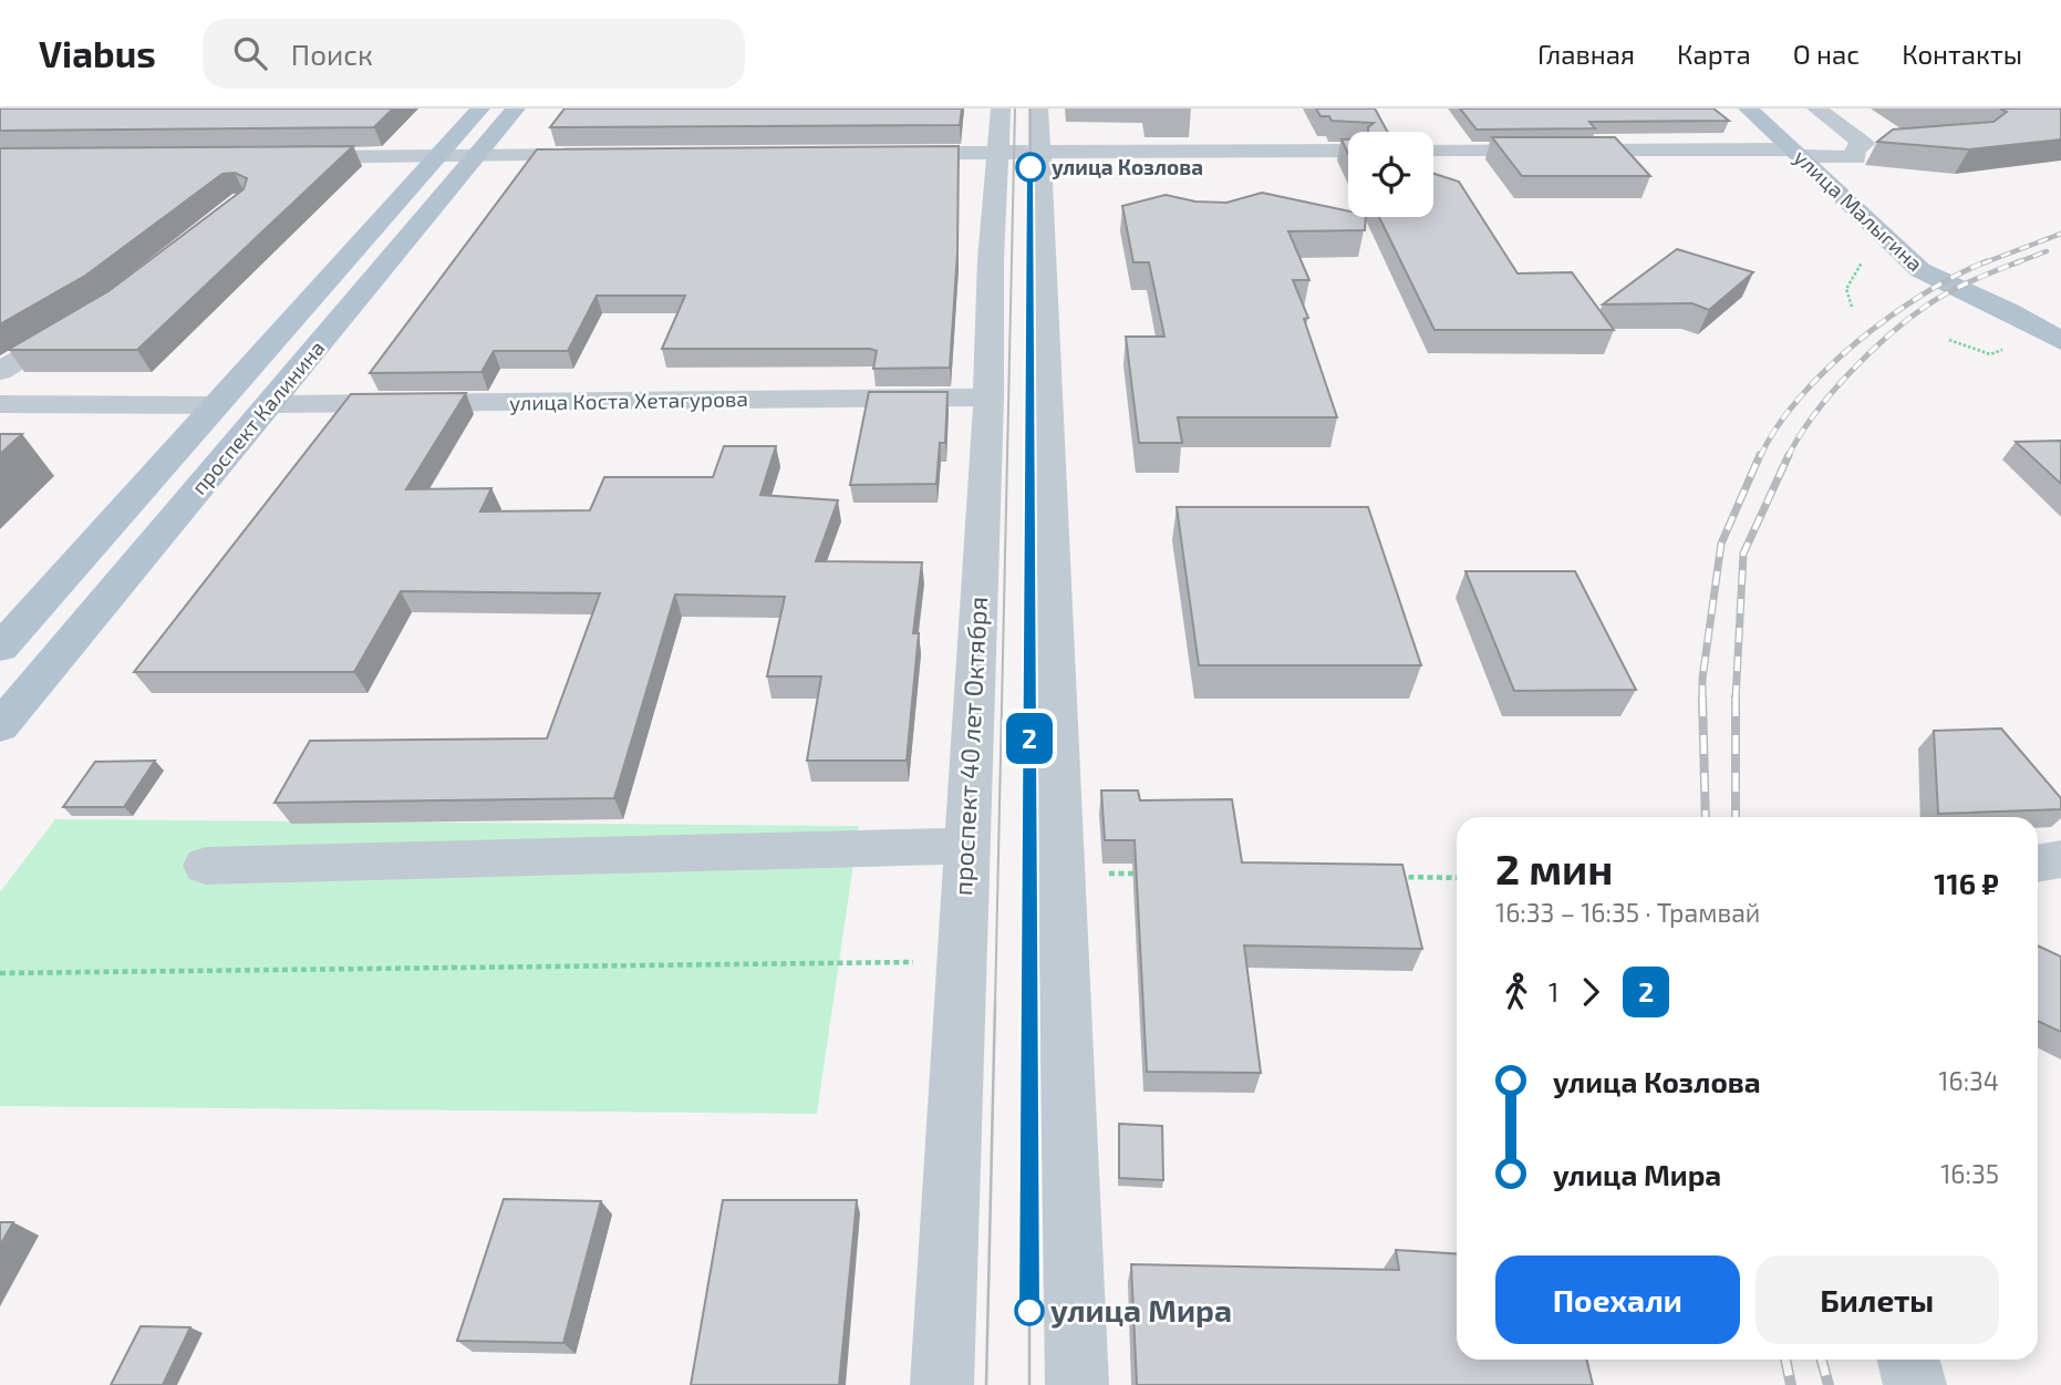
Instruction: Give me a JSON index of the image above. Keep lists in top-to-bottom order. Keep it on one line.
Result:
{"streets":{"main road":["улица Малыгина","проспект Калинина"],"street":["улица Коста Хетагурова","проспект 40 лет Октября"]},"crossings":[["улица Коста Хетагурова","проспект Калинина"],["улица Коста Хетагурова","проспект 40 лет Октября"]],"places":["улица Козлова","улица Мира"],"lines":["tram line 2"],"page":{"header":"Viabus","search":"Поиск","nav":["Главная","Карта","О нас","Контакты"],"on_map":"2","heading":["2 мин","16:33 – 16:35 · Трамвай","116 ₽"],"legs":["1","2"],"list":[{"name":"улица Козлова","value":"16:34"},{"name":"улица Мира","value":"16:35"}],"buttons":["Поехали","Билеты"]}}
